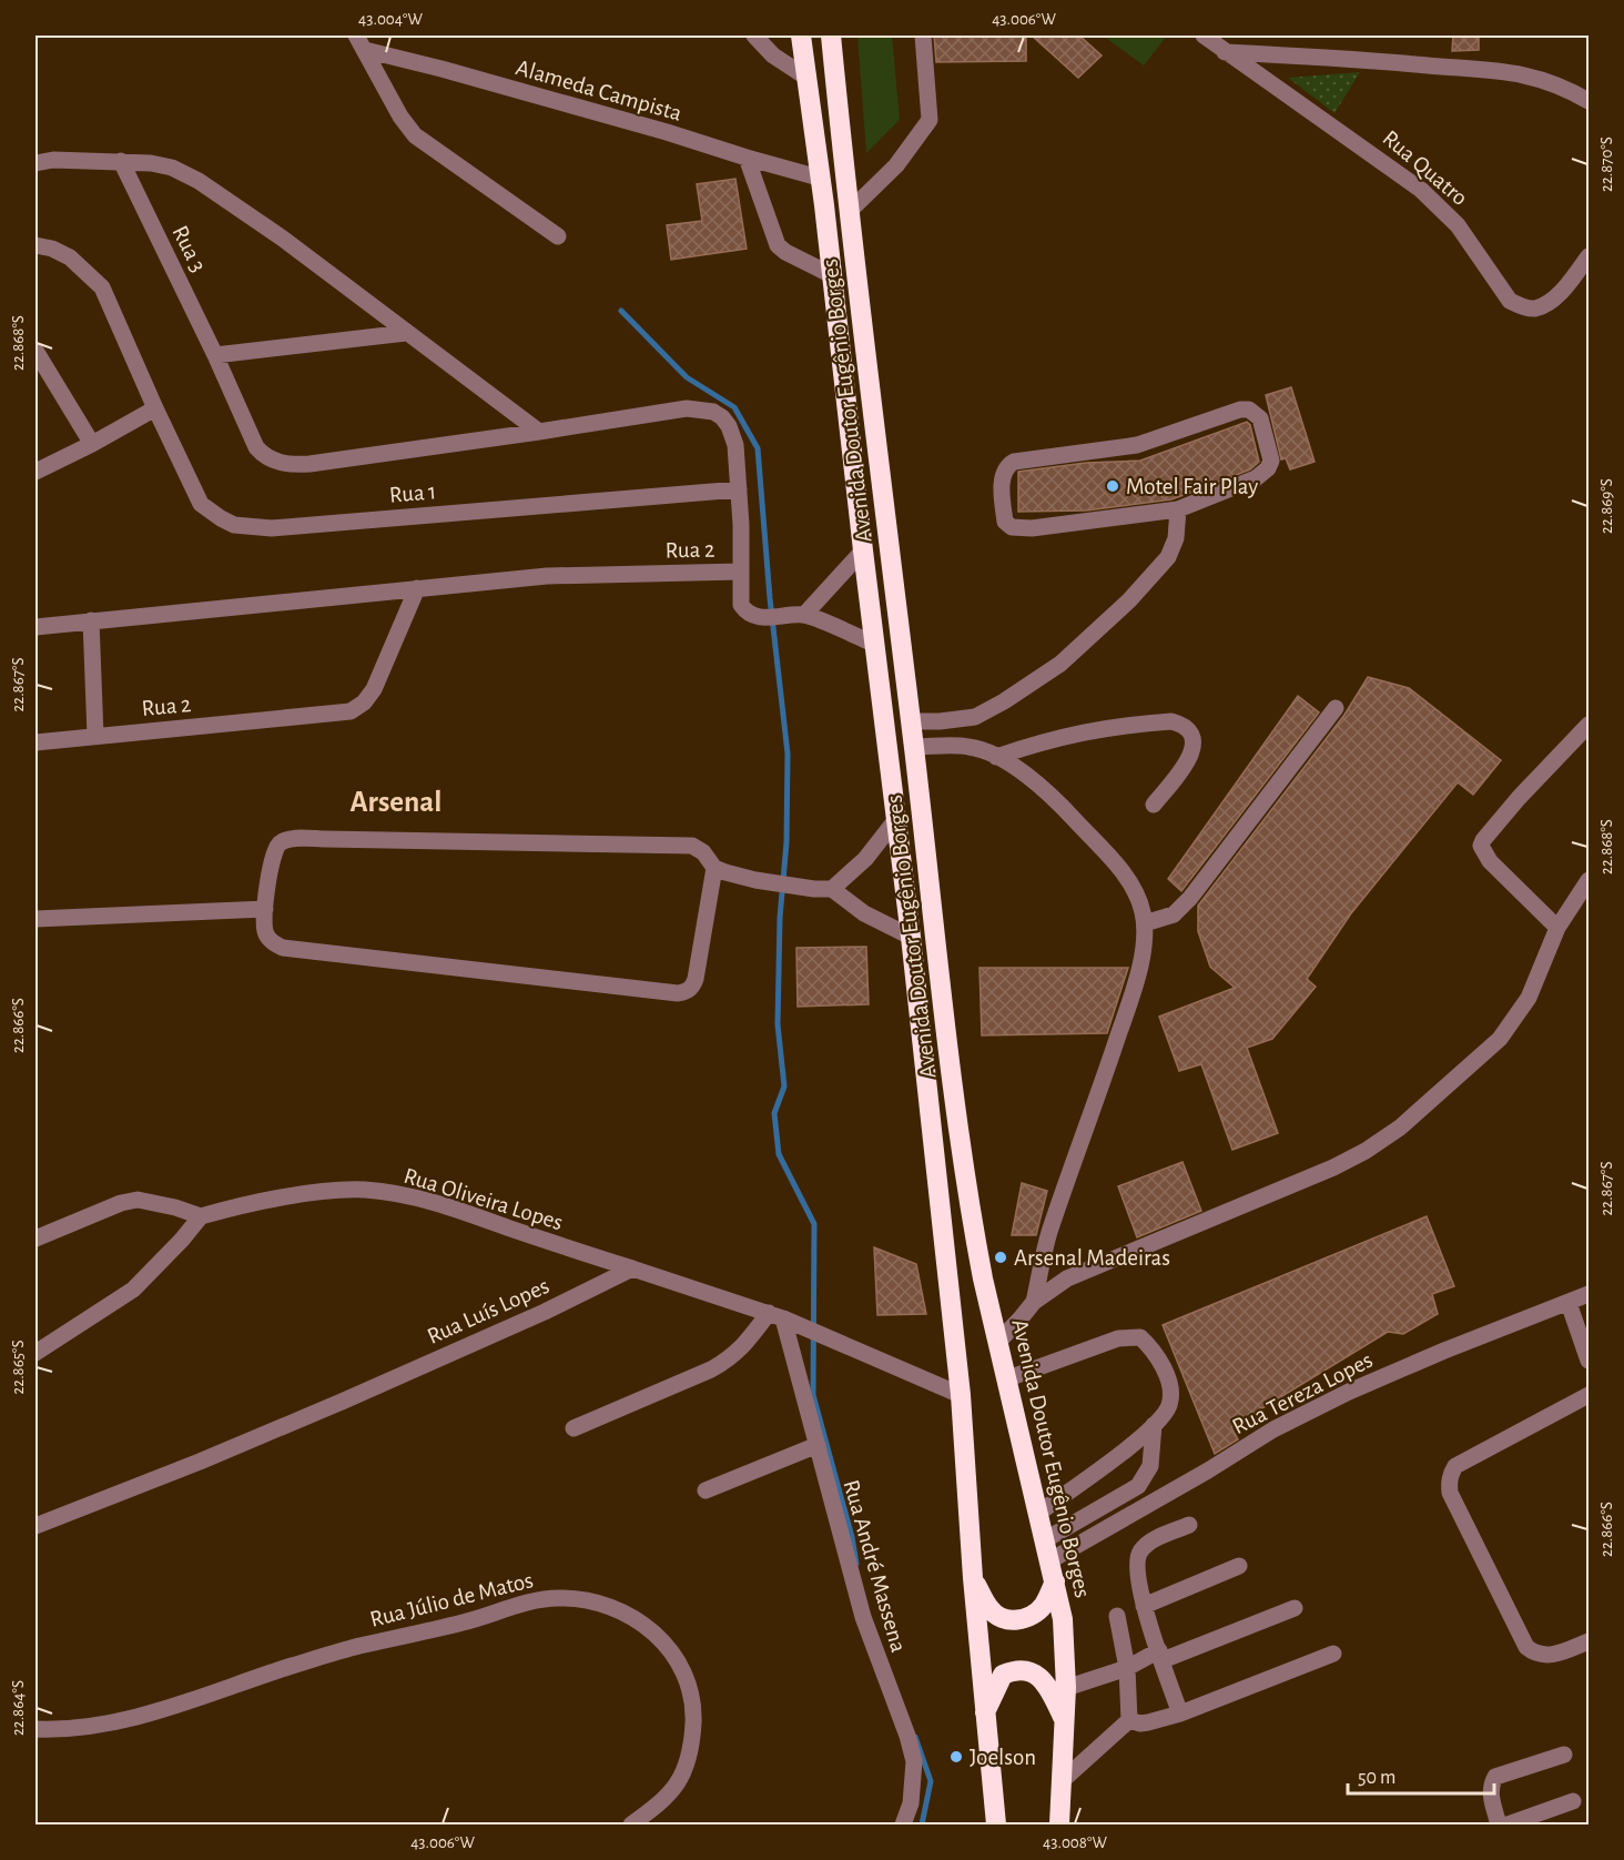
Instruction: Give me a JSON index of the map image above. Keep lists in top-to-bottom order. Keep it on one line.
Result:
{"streets":{"highway":["Avenida Doutor Eugênio Borges"],"street":["Alameda Campista","Rua Quatro","Rua 3","Rua 1","Rua 2","Rua Oliveira Lopes","Rua Luís Lopes","Rua Tereza Lopes","Rua André Massena","Rua Júlio de Matos"]},"crossings":[["Alameda Campista","Avenida Doutor Eugênio Borges"],["Rua 3","Rua 2"],["Avenida Doutor Eugênio Borges","Rua Tereza Lopes"],["Rua 1","Rua 2"],["Rua Oliveira Lopes","Rua Luís Lopes"]],"districts":["Arsenal"],"places":["Motel Fair Play","Arsenal Madeiras","Joelson"],"scale_bar":"50 m","coordinates":["43.004°W","43.006°W","22.870°S","22.868°S","22.869°S","22.867°S","22.866°S","22.865°S","22.864°S","43.008°W"]}
